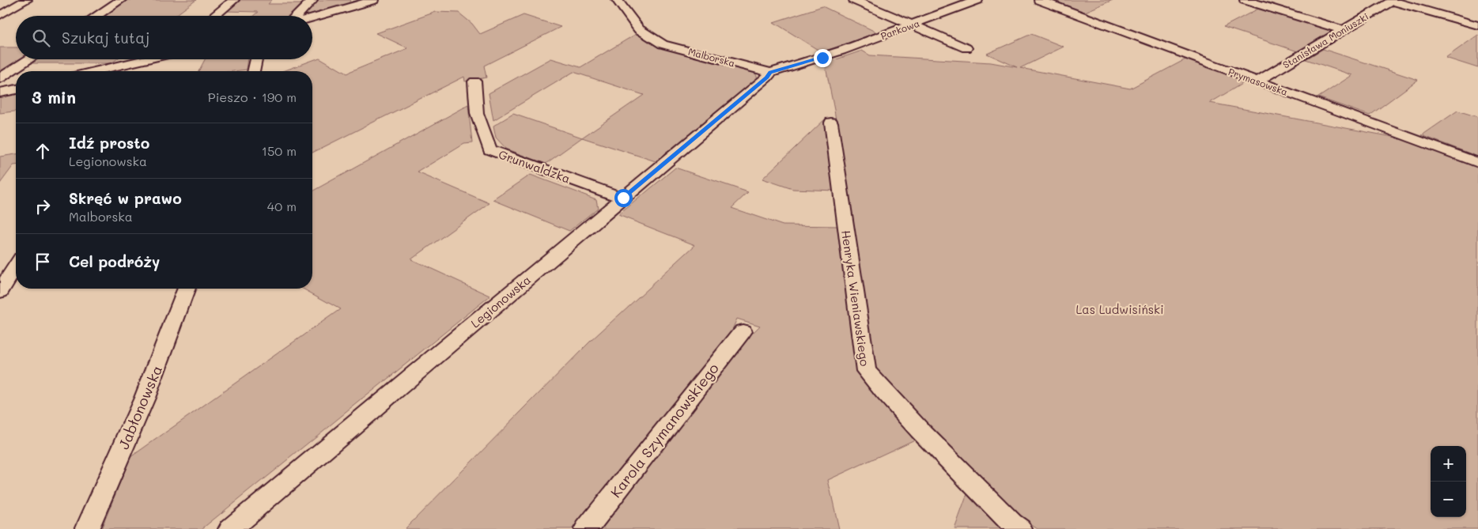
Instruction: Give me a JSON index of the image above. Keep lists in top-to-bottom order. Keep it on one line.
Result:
{"streets":{"street":["Parkowa","Stanisława Moniuszki","Malborska","Prymasowska","Grunwaldzka","Henryka Wieniawskiego","Legionowska","Jabłonowska","Karola Szymanowskiego"]},"crossings":[["Parkowa","Malborska"],["Parkowa","Legionowska"],["Stanisława Moniuszki","Prymasowska"],["Malborska","Legionowska"],["Grunwaldzka","Legionowska"]],"parks":["Las Ludwisiński"],"page":{"search":"Szukaj tutaj","heading":["3 min","Pieszo · 190 m"],"list":[["Idź prosto","Legionowska","150 m"],["Skręć w prawo","Malborska","40 m"],"Cel podróży"],"map_buttons":["+","−"]}}
